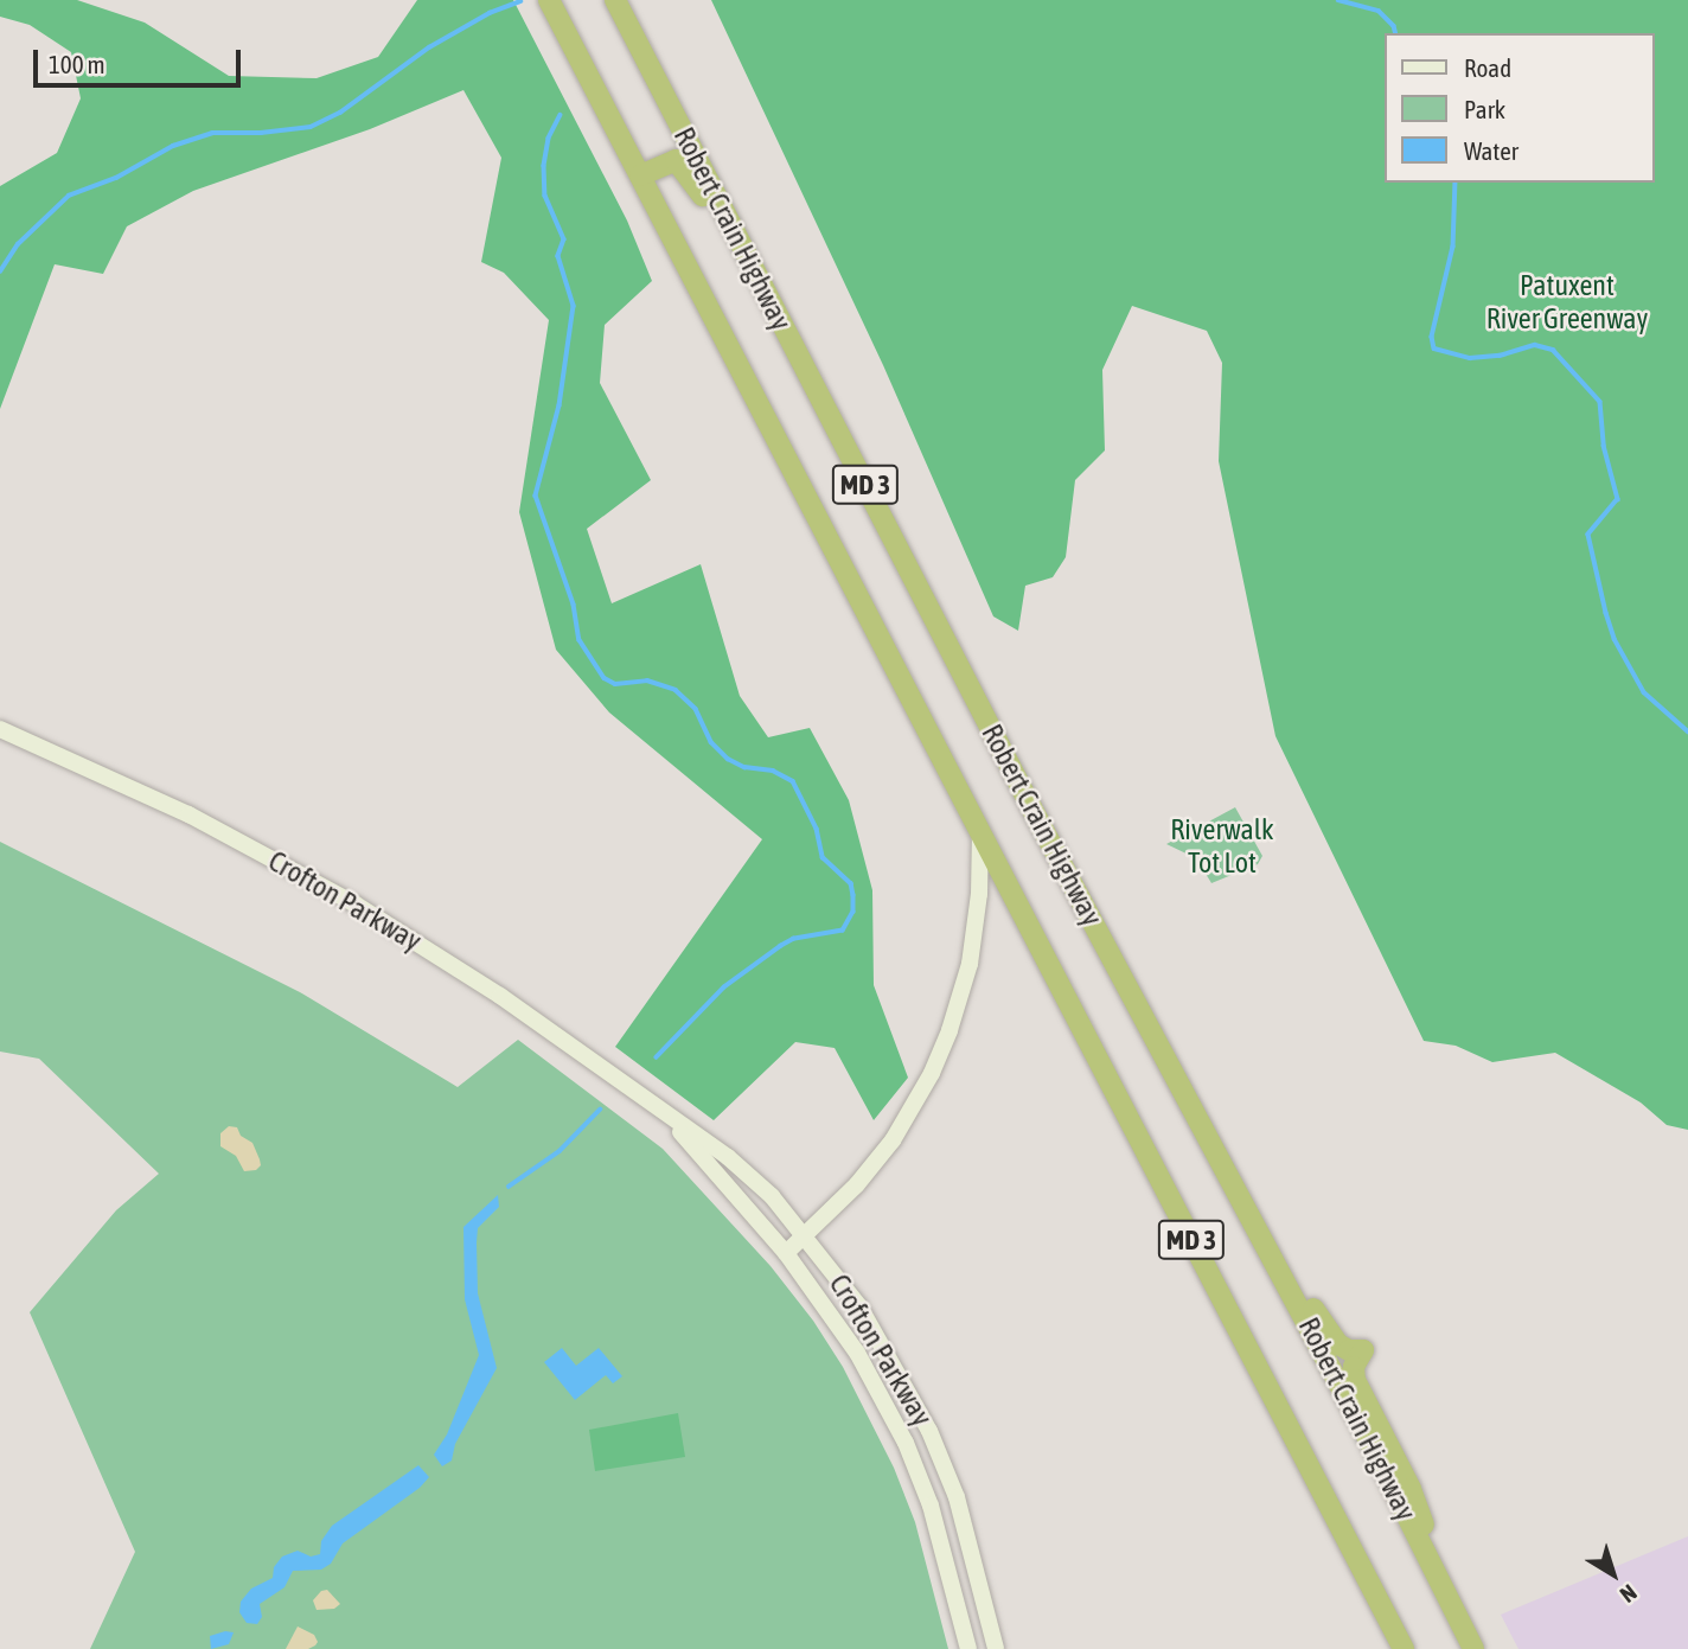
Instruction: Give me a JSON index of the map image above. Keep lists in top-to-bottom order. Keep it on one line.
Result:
{"streets":{"highway":["Robert Crain Highway","MD 3"],"street":["Crofton Parkway"]},"parks":["Patuxent River Greenway","Riverwalk Tot Lot"],"legend":["Road","Park","Water"],"scale_bar":"100 m","north":"bottom right"}
